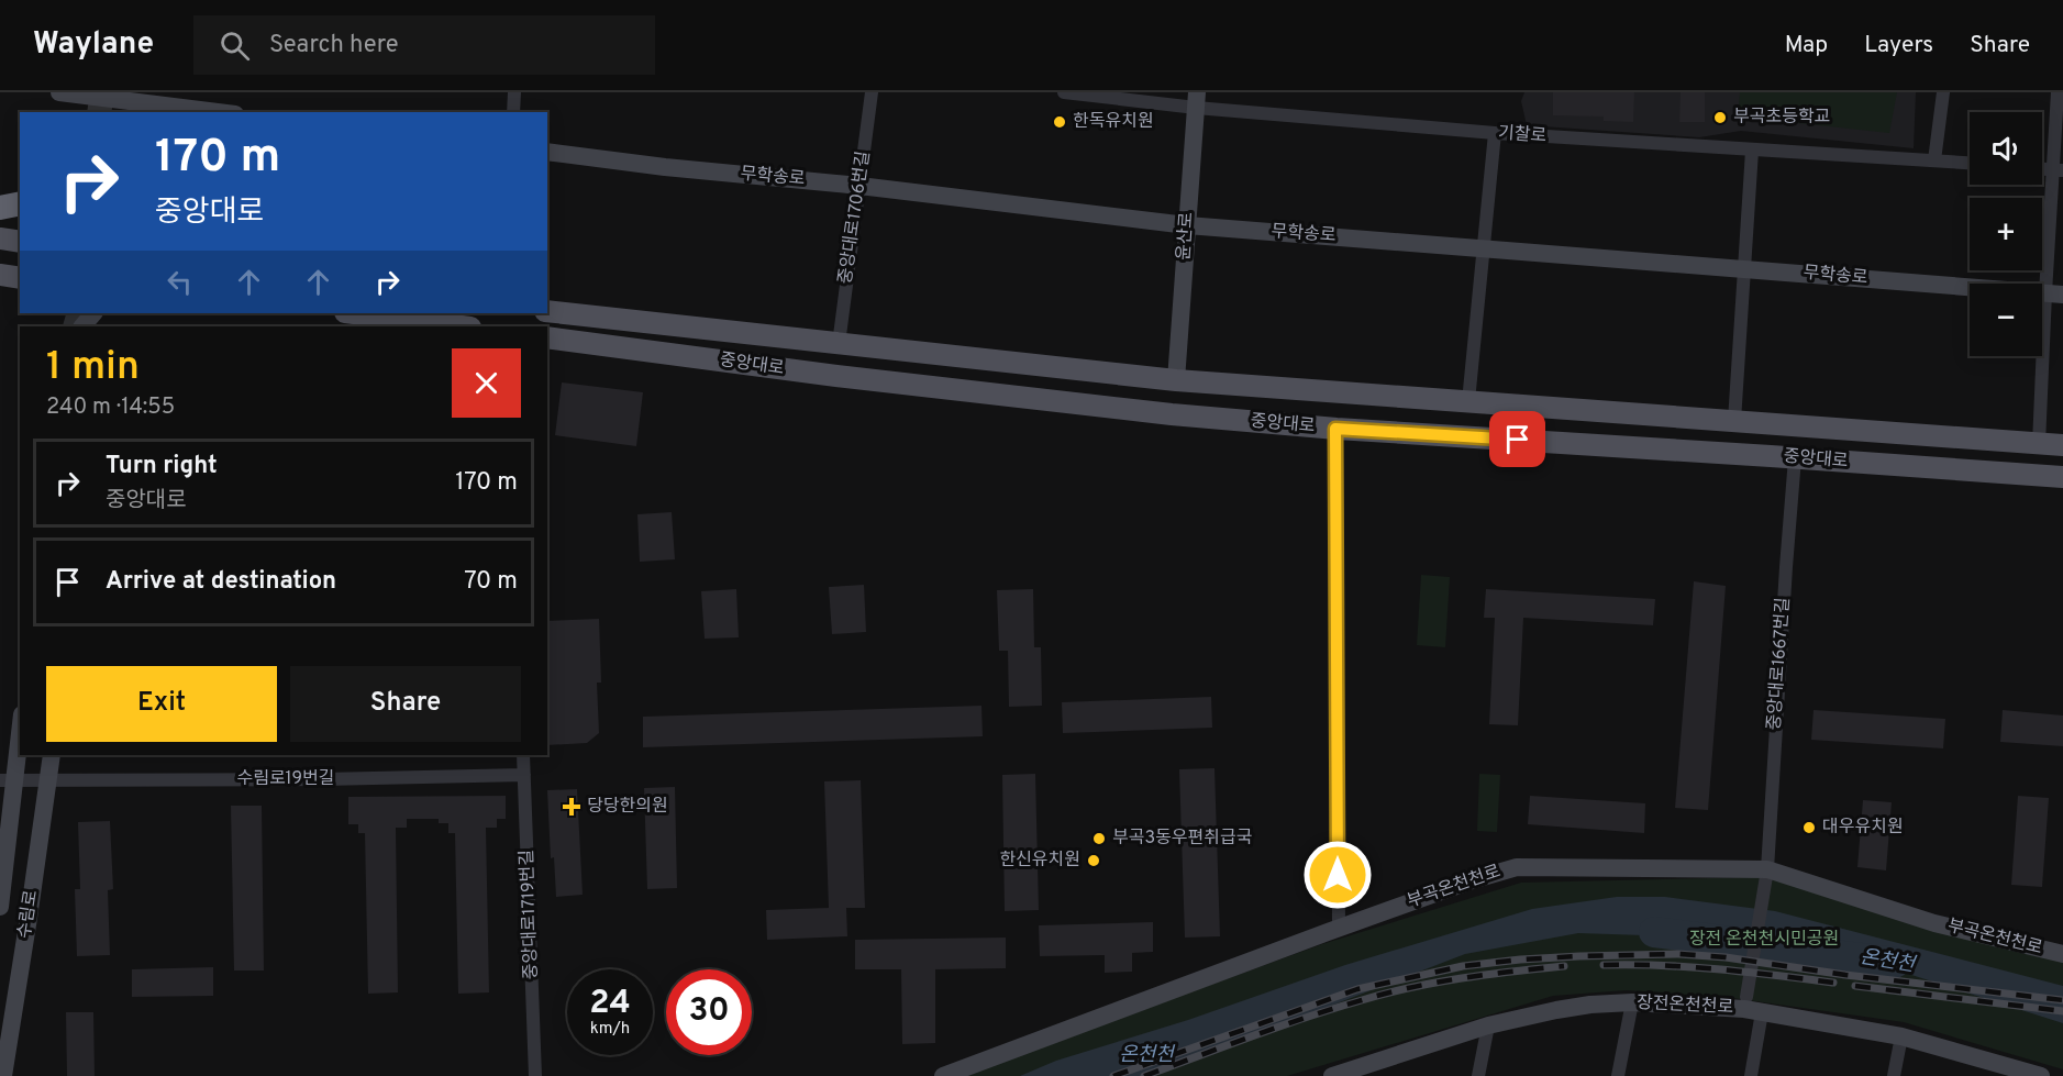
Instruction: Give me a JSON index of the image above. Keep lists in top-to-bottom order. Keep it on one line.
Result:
{"streets":{"main road":["무학송로","윤산로","중앙대로","부곡온천천로","수림로","장전온천천로"],"street":["기찰로","중앙대로1706번길","중앙대로1667번길","수림로19번길","중앙대로1719번길"]},"crossings":[["기찰로","윤산로"],["무학송로","중앙대로1706번길"],["무학송로","윤산로"],["중앙대로1706번길","중앙대로"],["윤산로","중앙대로"],["중앙대로","중앙대로1667번길"],["중앙대로1667번길","부곡온천천로"],["중앙대로1667번길","장전온천천로"],["수림로19번길","수림로"],["수림로19번길","중앙대로1719번길"]],"water":["온천천"],"parks":["장전 온천천시민공원"],"places":{"other":["부곡초등학교","한독유치원","대우유치원","부곡3동우편취급국","한신유치원"],"health":["당당한의원"]},"page":{"header":"Waylane","search":"Search here","nav":["Map","Layers","Share"],"map_buttons":["+","−"],"turn":["170 m","중앙대로"],"heading":["1 min","240 m · 14:55"],"list":[{"name":"Turn right","note":"중앙대로","value":"170 m"},{"name":"Arrive at destination","value":"70 m"}],"buttons":["Exit","Share"],"speed":"24 km/h","limit":"30"}}
